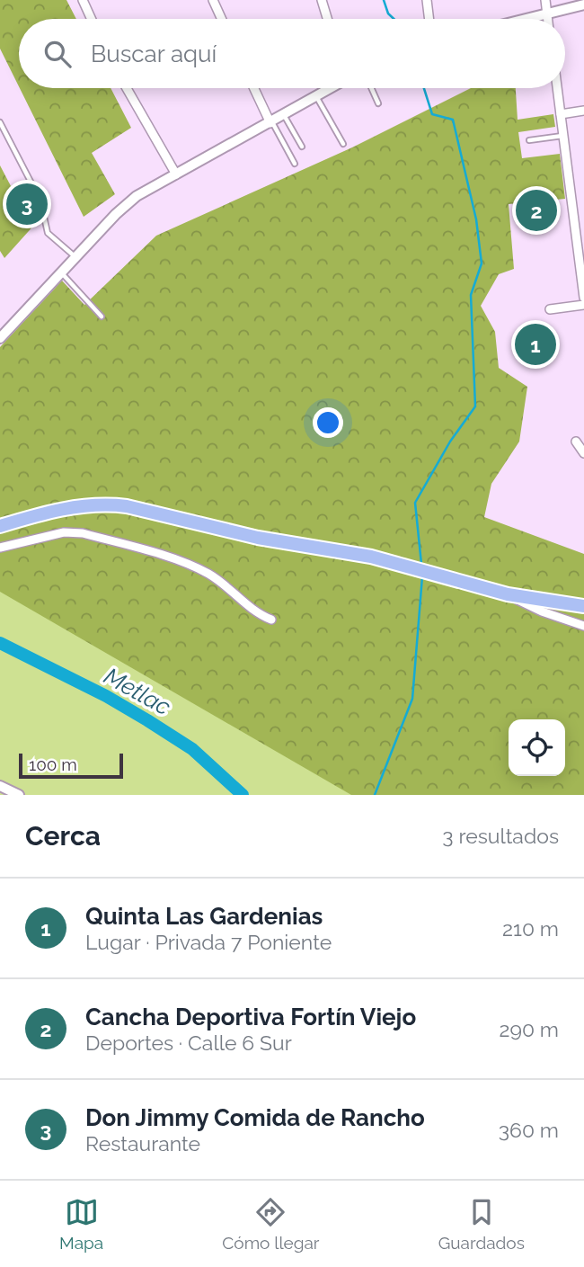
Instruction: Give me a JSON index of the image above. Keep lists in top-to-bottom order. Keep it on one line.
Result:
{"water":["Metlac"],"scale_bar":"100 m","page":{"search":"Buscar aquí","pins":["3","2","1"],"scale":"100 m","heading":["Cerca","3 resultados"],"list":[{"mark":"1","name":"Quinta Las Gardenias","note":"Lugar · Privada 7 Poniente","value":"210 m"},{"mark":"2","name":"Cancha Deportiva Fortín Viejo","note":"Deportes · Calle 6 Sur","value":"290 m"},{"mark":"3","name":"Don Jimmy Comida de Rancho","note":"Restaurante","value":"360 m"}],"nav":["Mapa","Cómo llegar","Guardados"]}}
